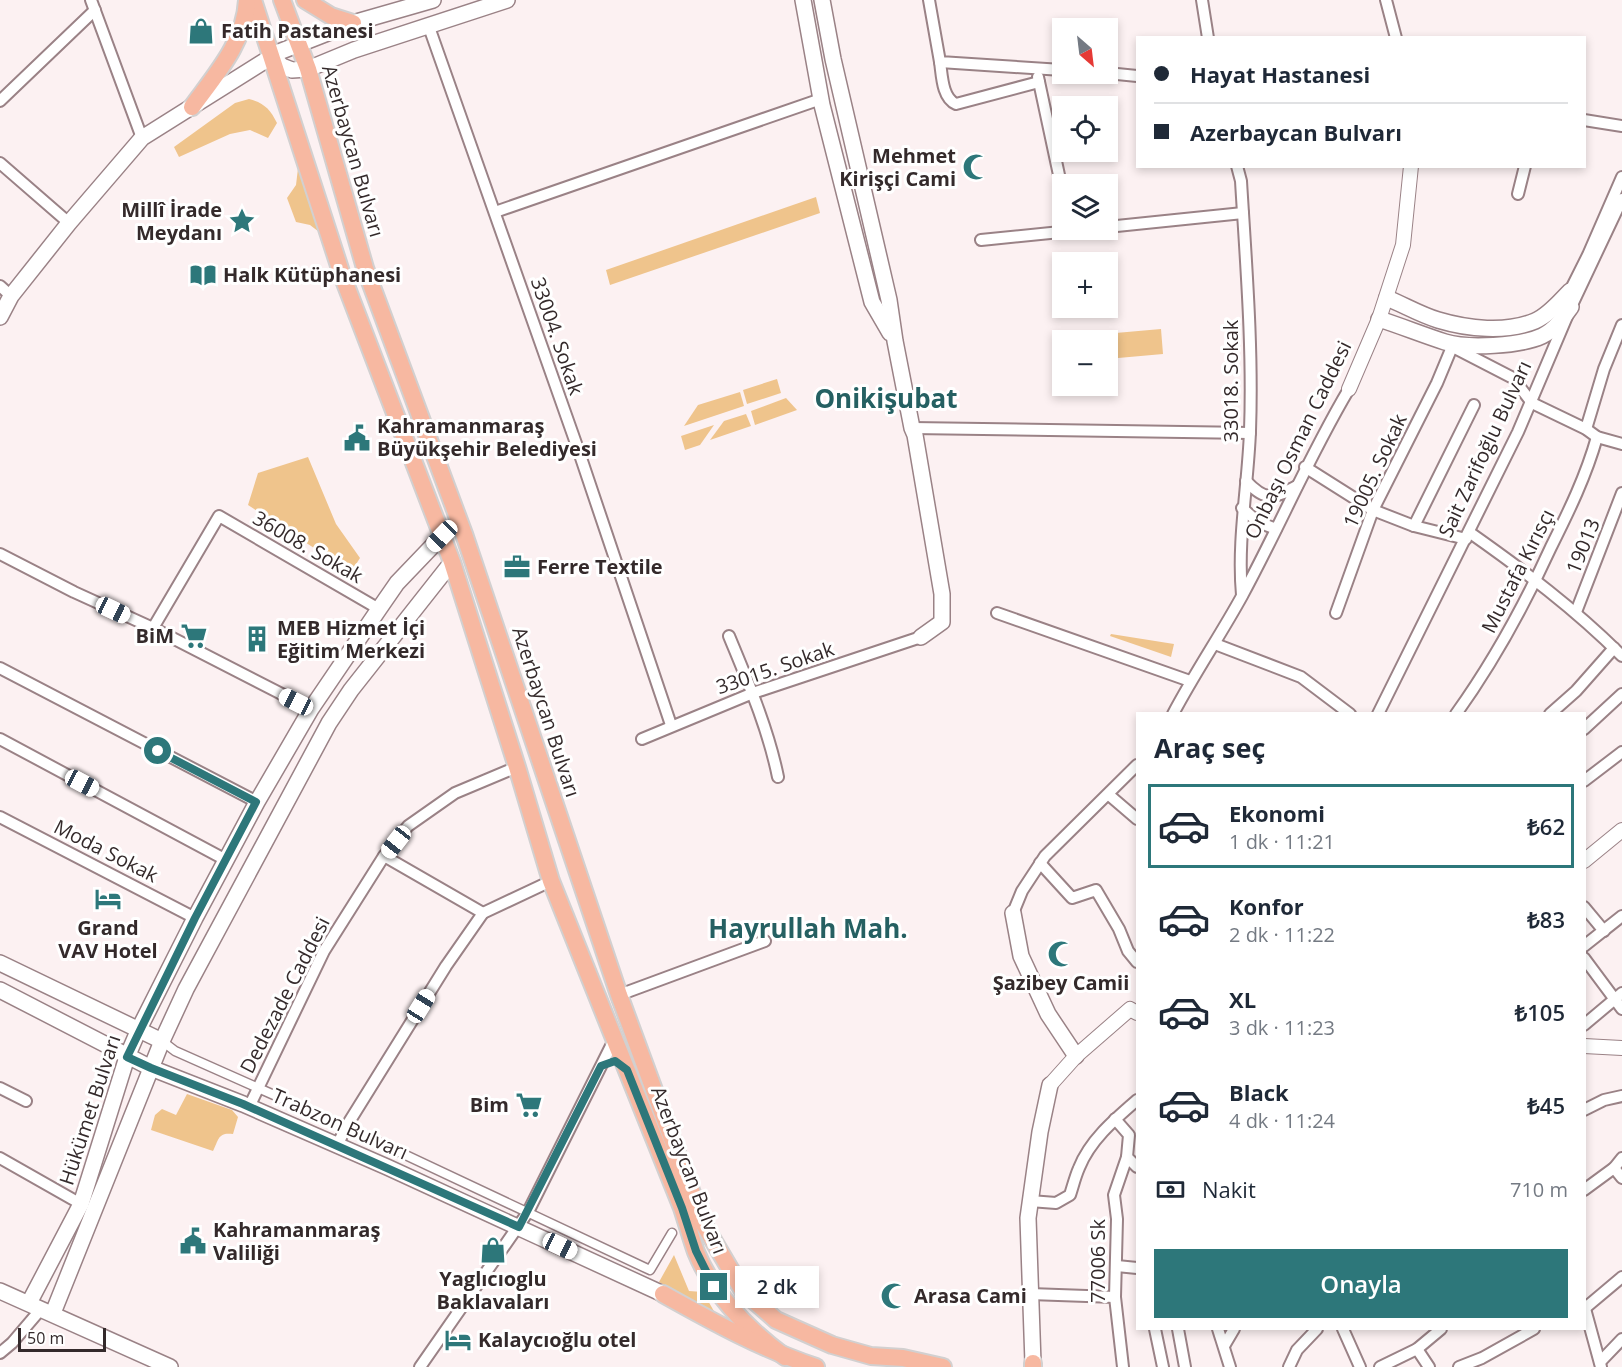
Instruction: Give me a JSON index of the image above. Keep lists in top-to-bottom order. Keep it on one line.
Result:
{"streets":{"main road":["Azerbaycan Bulvarı","Hükümet Bulvarı","Trabzon Bulvarı"],"street":["33004. Sokak","33018. Sokak","Onbaşı Osman Caddesi","Sait Zarifoğlu Bulvarı","19005. Sokak","19013","36008. Sokak","Mustafa Kırısçı","33015. Sokak","Moda Sokak","Dedezade Caddesi","77006 Sk"]},"crossings":[["Azerbaycan Bulvarı","Dedezade Caddesi"],["Azerbaycan Bulvarı","Hükümet Bulvarı"],["33004. Sokak","33015. Sokak"],["33018. Sokak","Onbaşı Osman Caddesi"],["36008. Sokak","Hükümet Bulvarı"],["Moda Sokak","Hükümet Bulvarı"],["Dedezade Caddesi","Trabzon Bulvarı"],["Hükümet Bulvarı","Trabzon Bulvarı"]],"districts":["Onikişubat","Hayrullah Mah."],"places":{"shop":["Fatih Pastanesi","Yaglıcıoglu Baklavaları"],"mosque":["Mehmet Kirişçi Cami","Şazibey Camii","Arasa Cami"],"place":["Millî İrade Meydanı"],"library":["Halk Kütüphanesi"],"public building":["Kahramanmaraş Büyükşehir Belediyesi","Kahramanmaraş Valiliği"],"office":["Ferre Textile"],"supermarket":["BiM","Bim"],"building":["MEB Hizmet İçi Eğitim Merkezi"],"hotel":["Grand VAV Hotel","Kalaycıoğlu otel"]},"scale_bar":"50 m","north":"bottom right","page":{"map_buttons":["+","−"],"banner":["Hayat Hastanesi","Azerbaycan Bulvarı"],"heading":"Araç seç","list":[{"name":"Ekonomi","note":"1 dk · 11:21","value":"₺62"},{"name":"Konfor","note":"2 dk · 11:22","value":"₺83"},{"name":"XL","note":"3 dk · 11:23","value":"₺105"},{"name":"Black","note":"4 dk · 11:24","value":"₺45"}],"pay":["Nakit","710 m"],"buttons":"Onayla","bubble":"2 dk","scale":"50 m"}}
